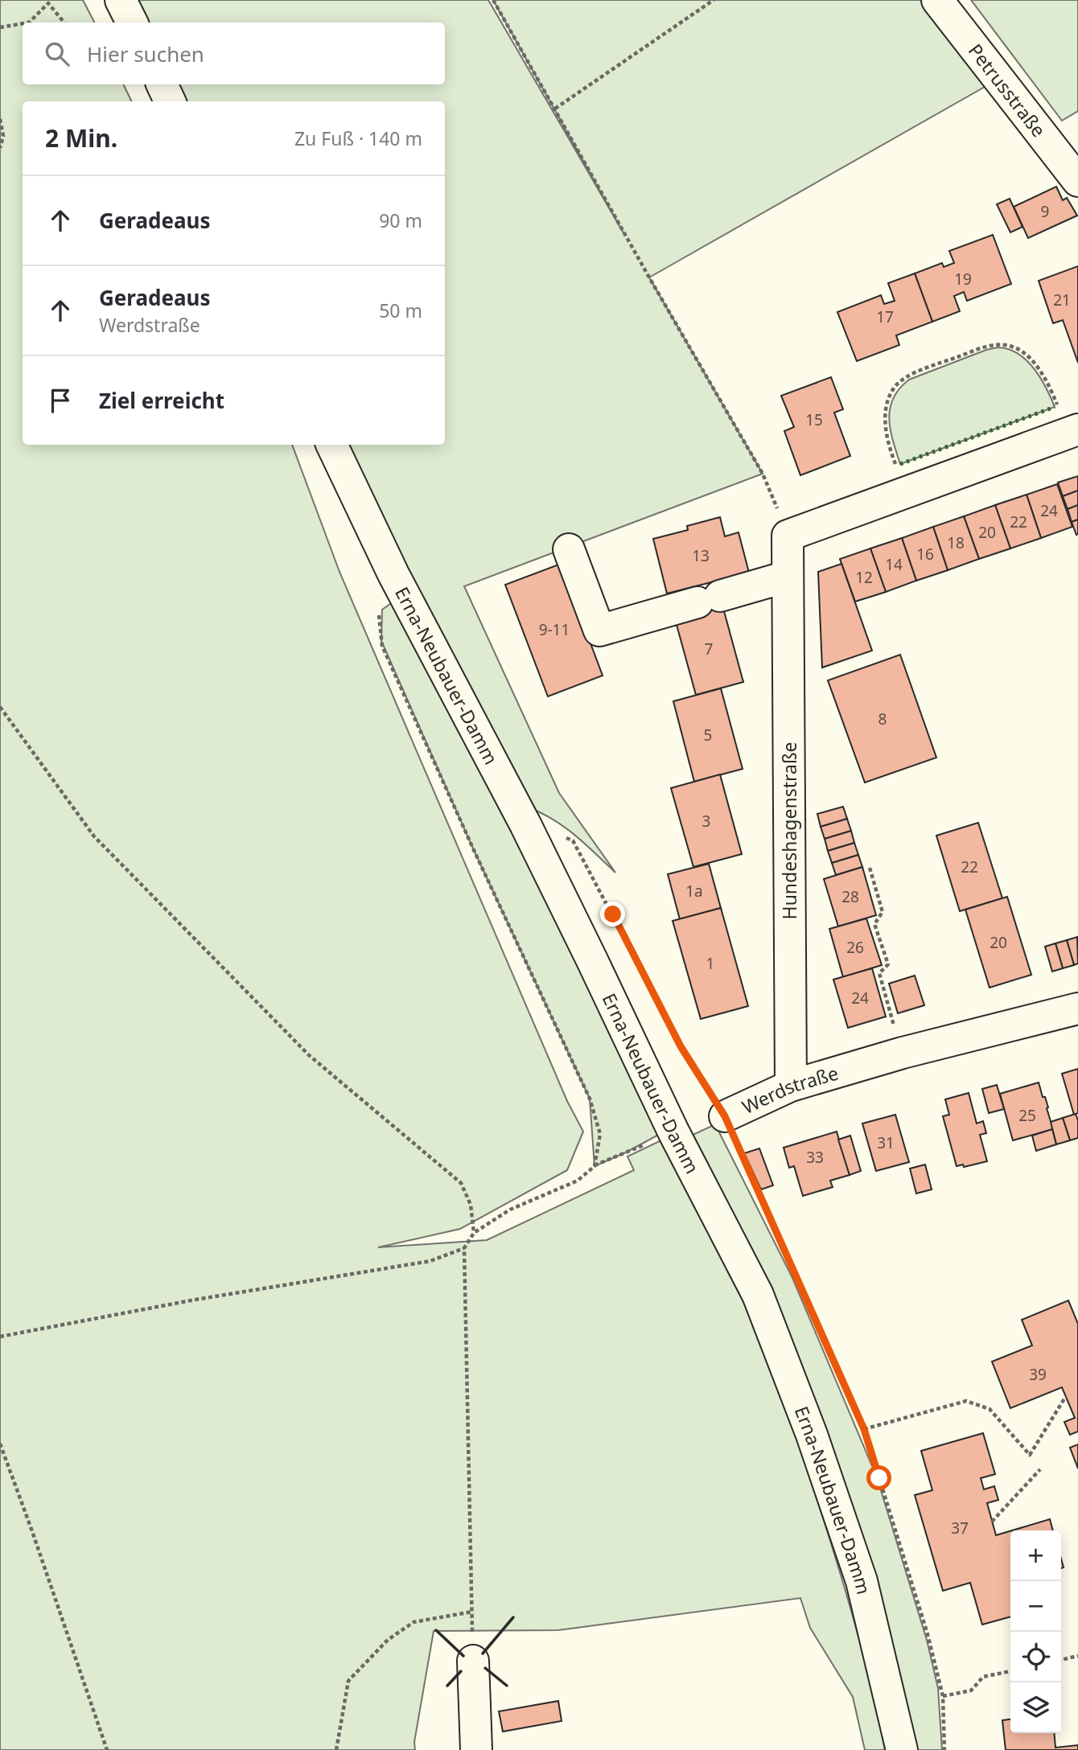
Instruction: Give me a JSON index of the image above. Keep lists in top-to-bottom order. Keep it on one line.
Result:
{"streets":{"street":["Petrusstraße","Erna-Neubauer-Damm","Hundeshagenstraße","Werdstraße"]},"crossings":[["Erna-Neubauer-Damm","Werdstraße"],["Hundeshagenstraße","Werdstraße"]],"house_numbers":["9","19","21","17","15","24","22","20","18","16","13","14","12","9-11","7","8","5","3","22","1a","28","20","26","1","24","25","31","33","39","37"],"page":{"search":"Hier suchen","heading":["2 Min.","Zu Fuß · 140 m"],"list":[["Geradeaus","90 m"],["Geradeaus","Werdstraße","50 m"],"Ziel erreicht"],"map_buttons":["+","−"]}}
